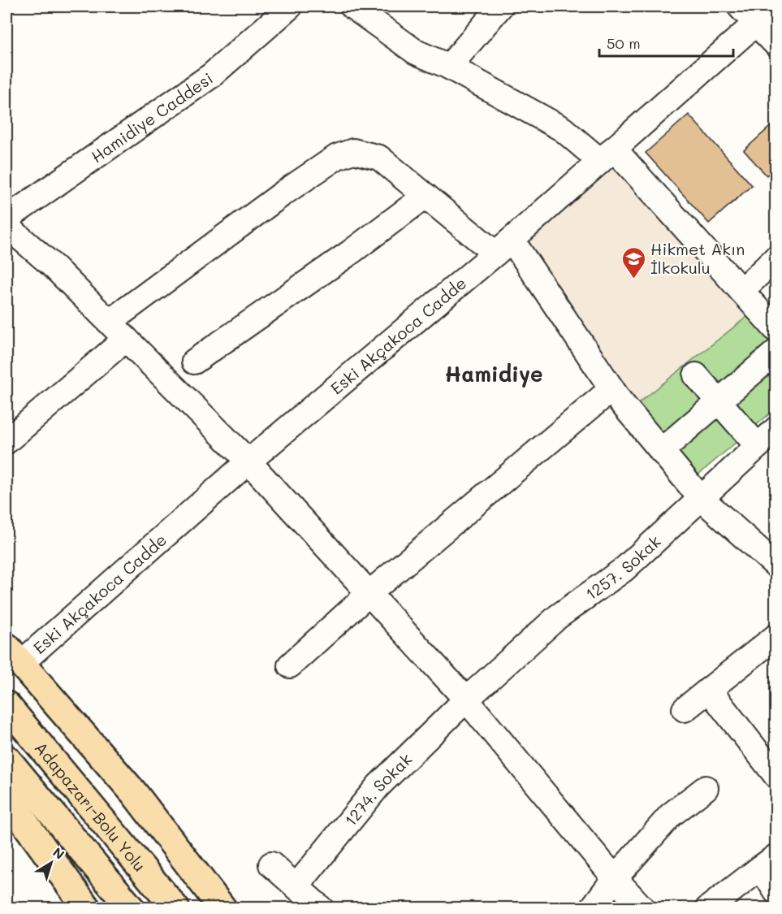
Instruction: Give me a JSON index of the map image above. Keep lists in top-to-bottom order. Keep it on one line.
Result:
{"streets":{"highway":["Adapazarı-Bolu Yolu"],"street":["Hamidiye Caddesi","Eski Akçakoca Cadde","1257. Sokak","1274. Sokak"]},"crossings":[["1257. Sokak","1274. Sokak"]],"districts":["Hamidiye"],"places":{"school or university":["Hikmet Akın İlkokulu"]},"scale_bar":"50 m","north":"top right"}
